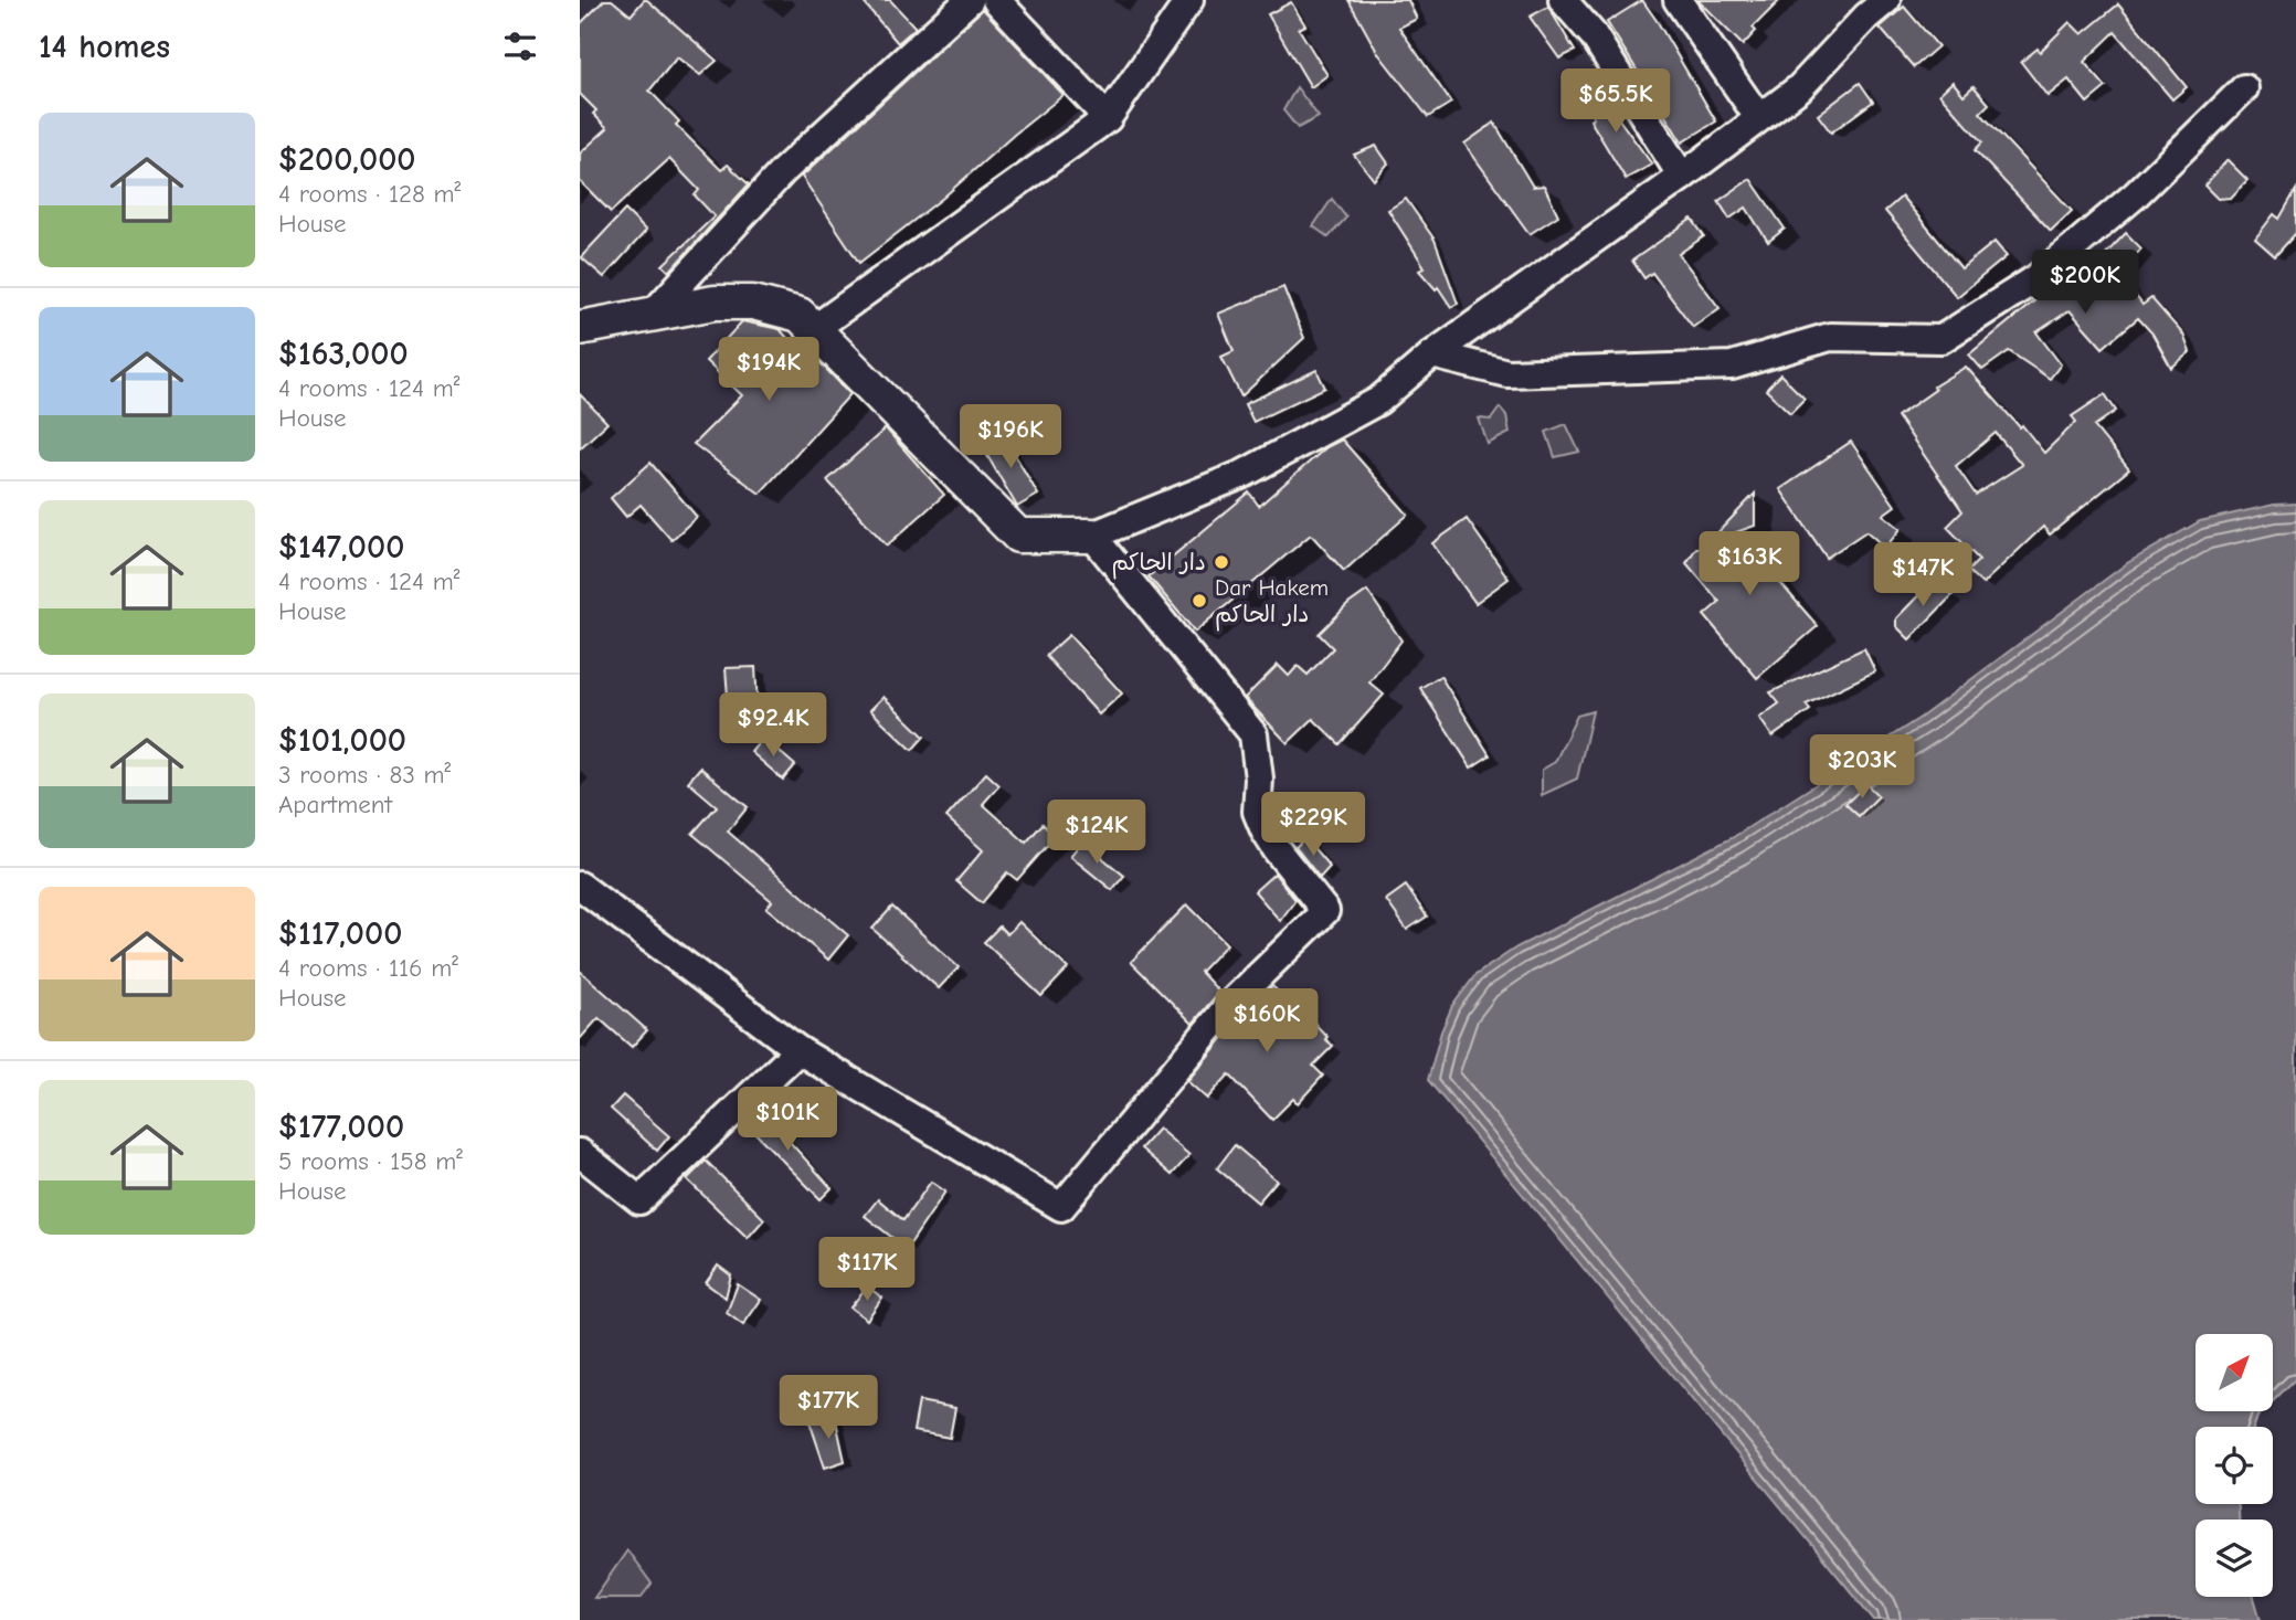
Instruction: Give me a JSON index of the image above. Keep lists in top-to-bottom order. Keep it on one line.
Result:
{"places":["دار الحاكم","Dar Hakem دار الحاكم"],"north":"top right","page":{"heading":"14 homes","price":["$65.5K","$200K","$194K","$196K","$163K","$147K","$92.4K","$203K","$229K","$124K","$160K","$101K","$117K","$177K"],"list":[{"name":"$200,000","note":"4 rooms · 128 m² · House"},{"name":"$163,000","note":"4 rooms · 124 m² · House"},{"name":"$147,000","note":"4 rooms · 124 m² · House"},{"name":"$101,000","note":"3 rooms · 83 m² · Apartment"},{"name":"$117,000","note":"4 rooms · 116 m² · House"},{"name":"$177,000","note":"5 rooms · 158 m² · House"}]}}
